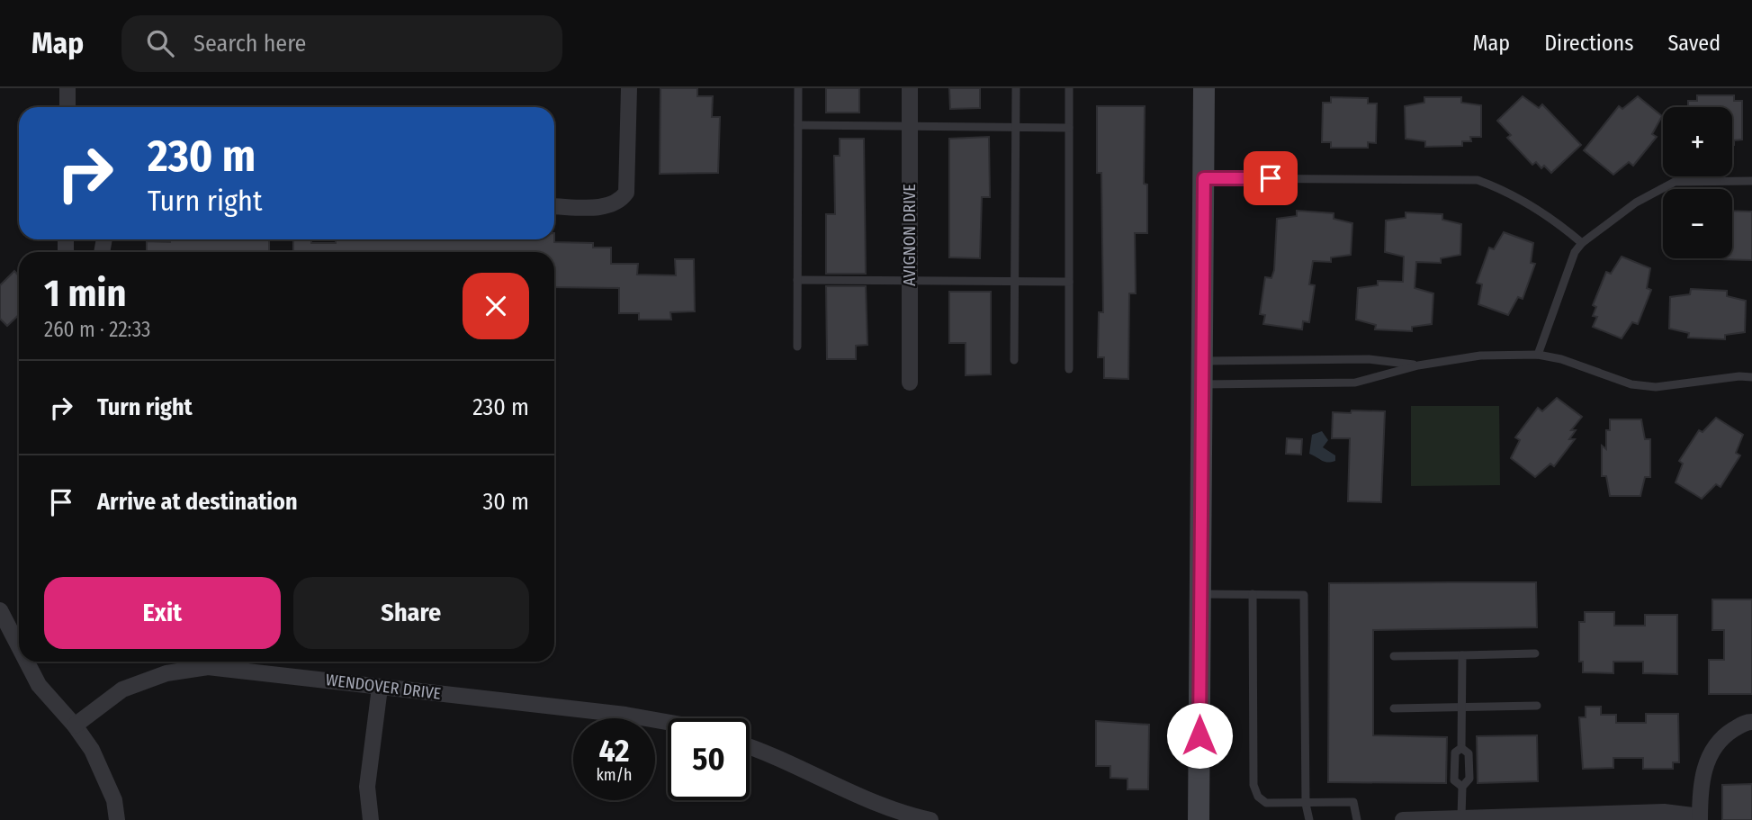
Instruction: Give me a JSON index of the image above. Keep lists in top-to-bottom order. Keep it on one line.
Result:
{"streets":{"street":["AVIGNON DRIVE","WENDOVER DRIVE"]},"page":{"header":"Map","search":"Search here","nav":["Map","Directions","Saved"],"map_buttons":["+","−"],"turn":["230 m","Turn right"],"heading":["1 min","260 m · 22:33"],"list":[{"name":"Turn right","value":"230 m"},{"name":"Arrive at destination","value":"30 m"}],"buttons":["Exit","Share"],"speed":"42 km/h","limit":"50"}}
